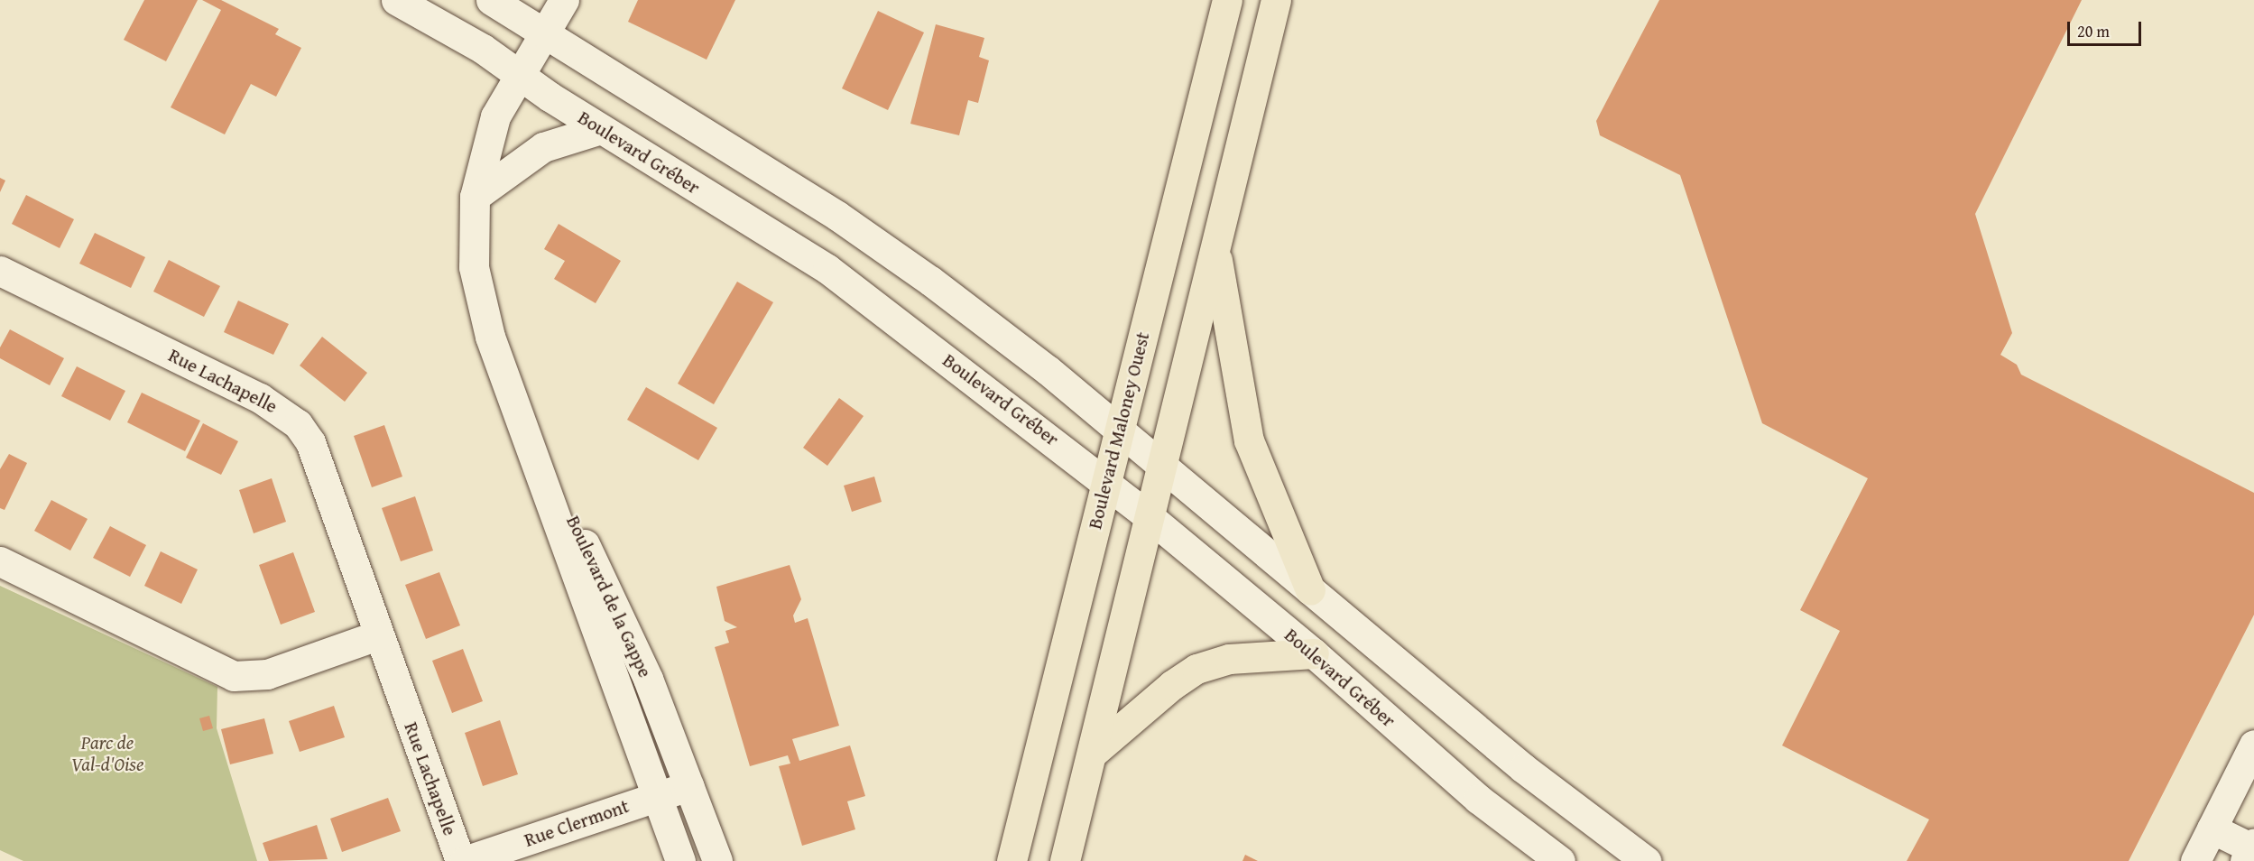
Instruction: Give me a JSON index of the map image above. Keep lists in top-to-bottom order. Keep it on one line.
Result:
{"streets":{"main road":["Boulevard Maloney Ouest"],"street":["Boulevard Gréber","Rue Lachapelle","Boulevard de la Gappe","Rue Clermont"]},"crossings":[["Boulevard Gréber","Boulevard Maloney Ouest"],["Boulevard Gréber","Boulevard de la Gappe"],["Boulevard de la Gappe","Rue Clermont"]],"parks":["Parc de Val-d'Oise"],"scale_bar":"20 m"}
